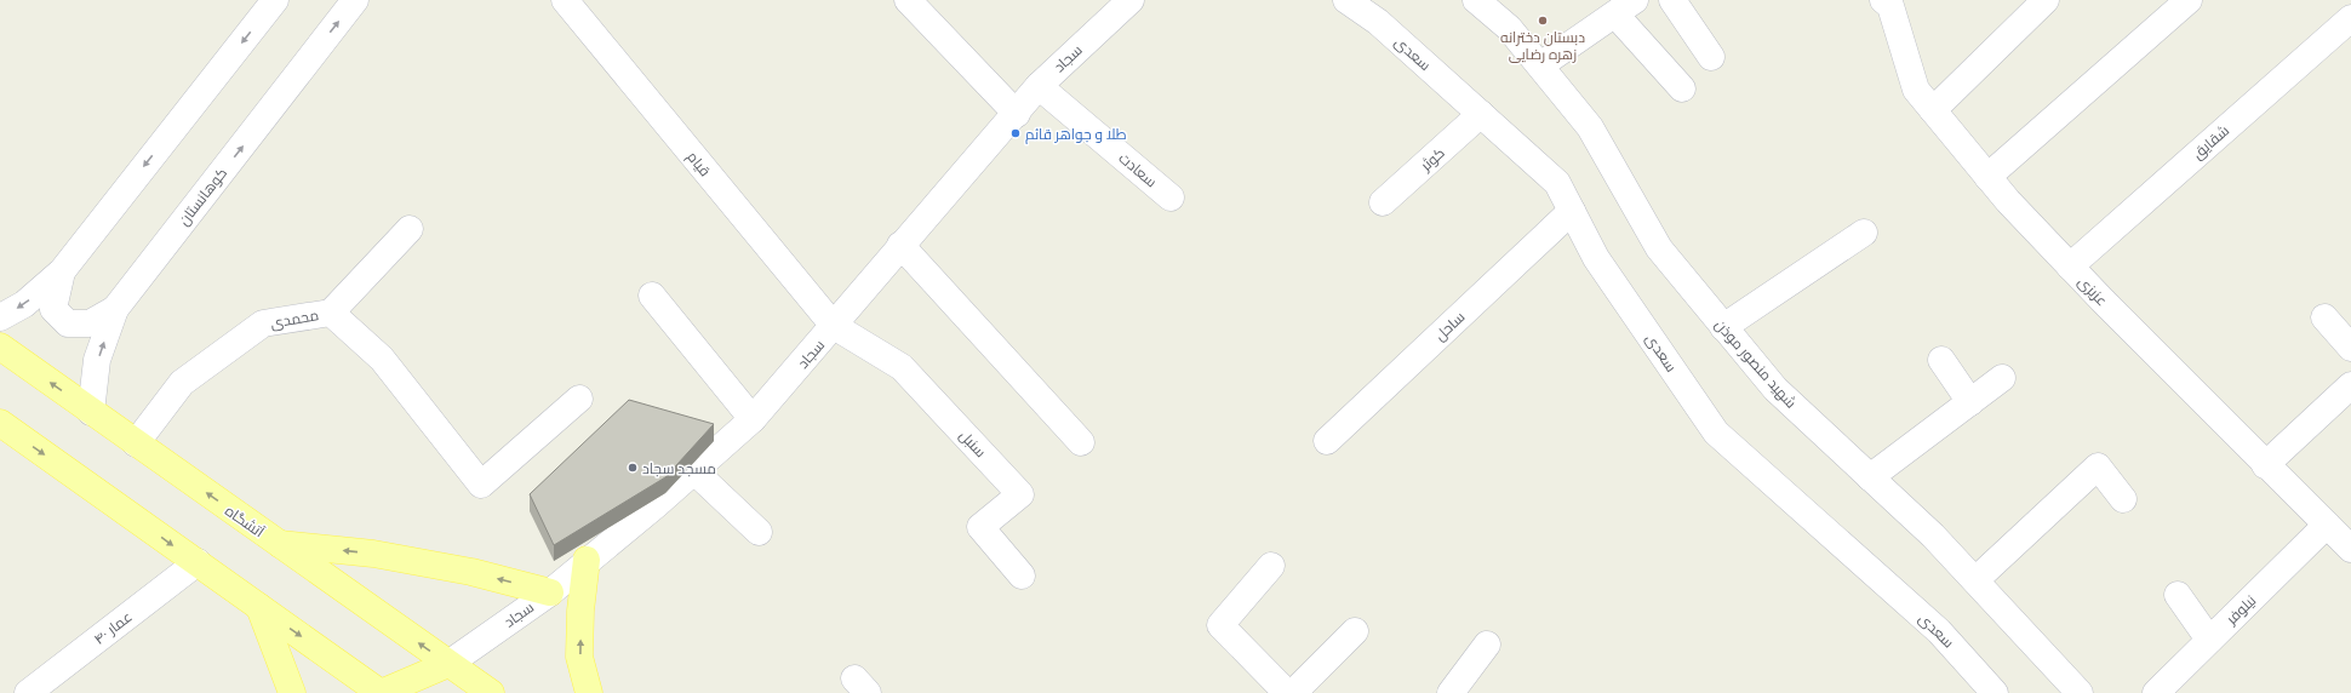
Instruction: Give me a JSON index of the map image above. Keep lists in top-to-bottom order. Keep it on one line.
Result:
{"streets":{"main road":["آتشگاه"],"street":["سعدی","سجاد","شقایق","کوثر","قیام","سعادت","کوهانستان","عزیزی","محمدی","ساحل","شهید منصور موذن","سنبل","نیلوفر","۴۰ عمار"]},"crossings":[["سعدی","کوثر"],["سعدی","ساحل"],["سجاد","قیام"],["سجاد","سعادت"],["سجاد","سنبل"],["سجاد","آتشگاه"],["شقایق","عزیزی"],["قیام","سنبل"],["کوهانستان","آتشگاه"],["عزیزی","نیلوفر"],["محمدی","آتشگاه"]],"places":["دبستان دخترانه زهره رضایی","طلا و جواهر قائم","مسجد سجاد"]}
